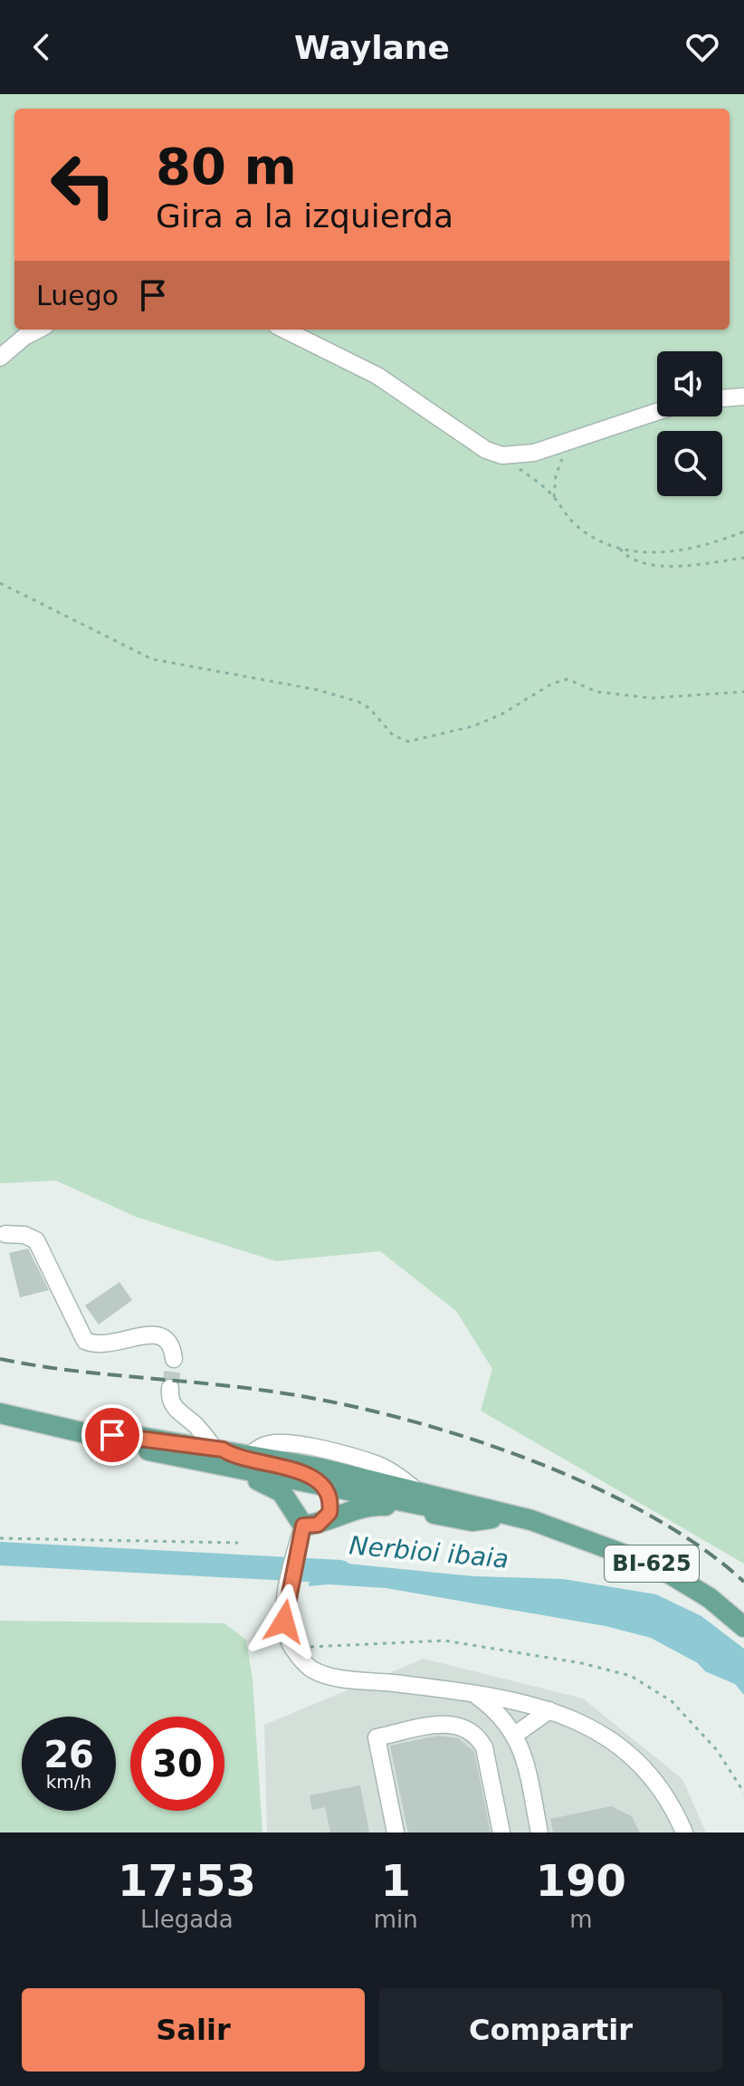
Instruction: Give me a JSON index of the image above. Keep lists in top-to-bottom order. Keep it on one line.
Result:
{"streets":{"main road":["BI-625"]},"water":["Nerbioi ibaia"],"page":{"header":"Waylane","turn":["80 m","Gira a la izquierda"],"then":"Luego","speed":"26 km/h","limit":"30","eta":["17:53","Llegada","1","min","190","m"],"buttons":["Salir","Compartir"]}}
